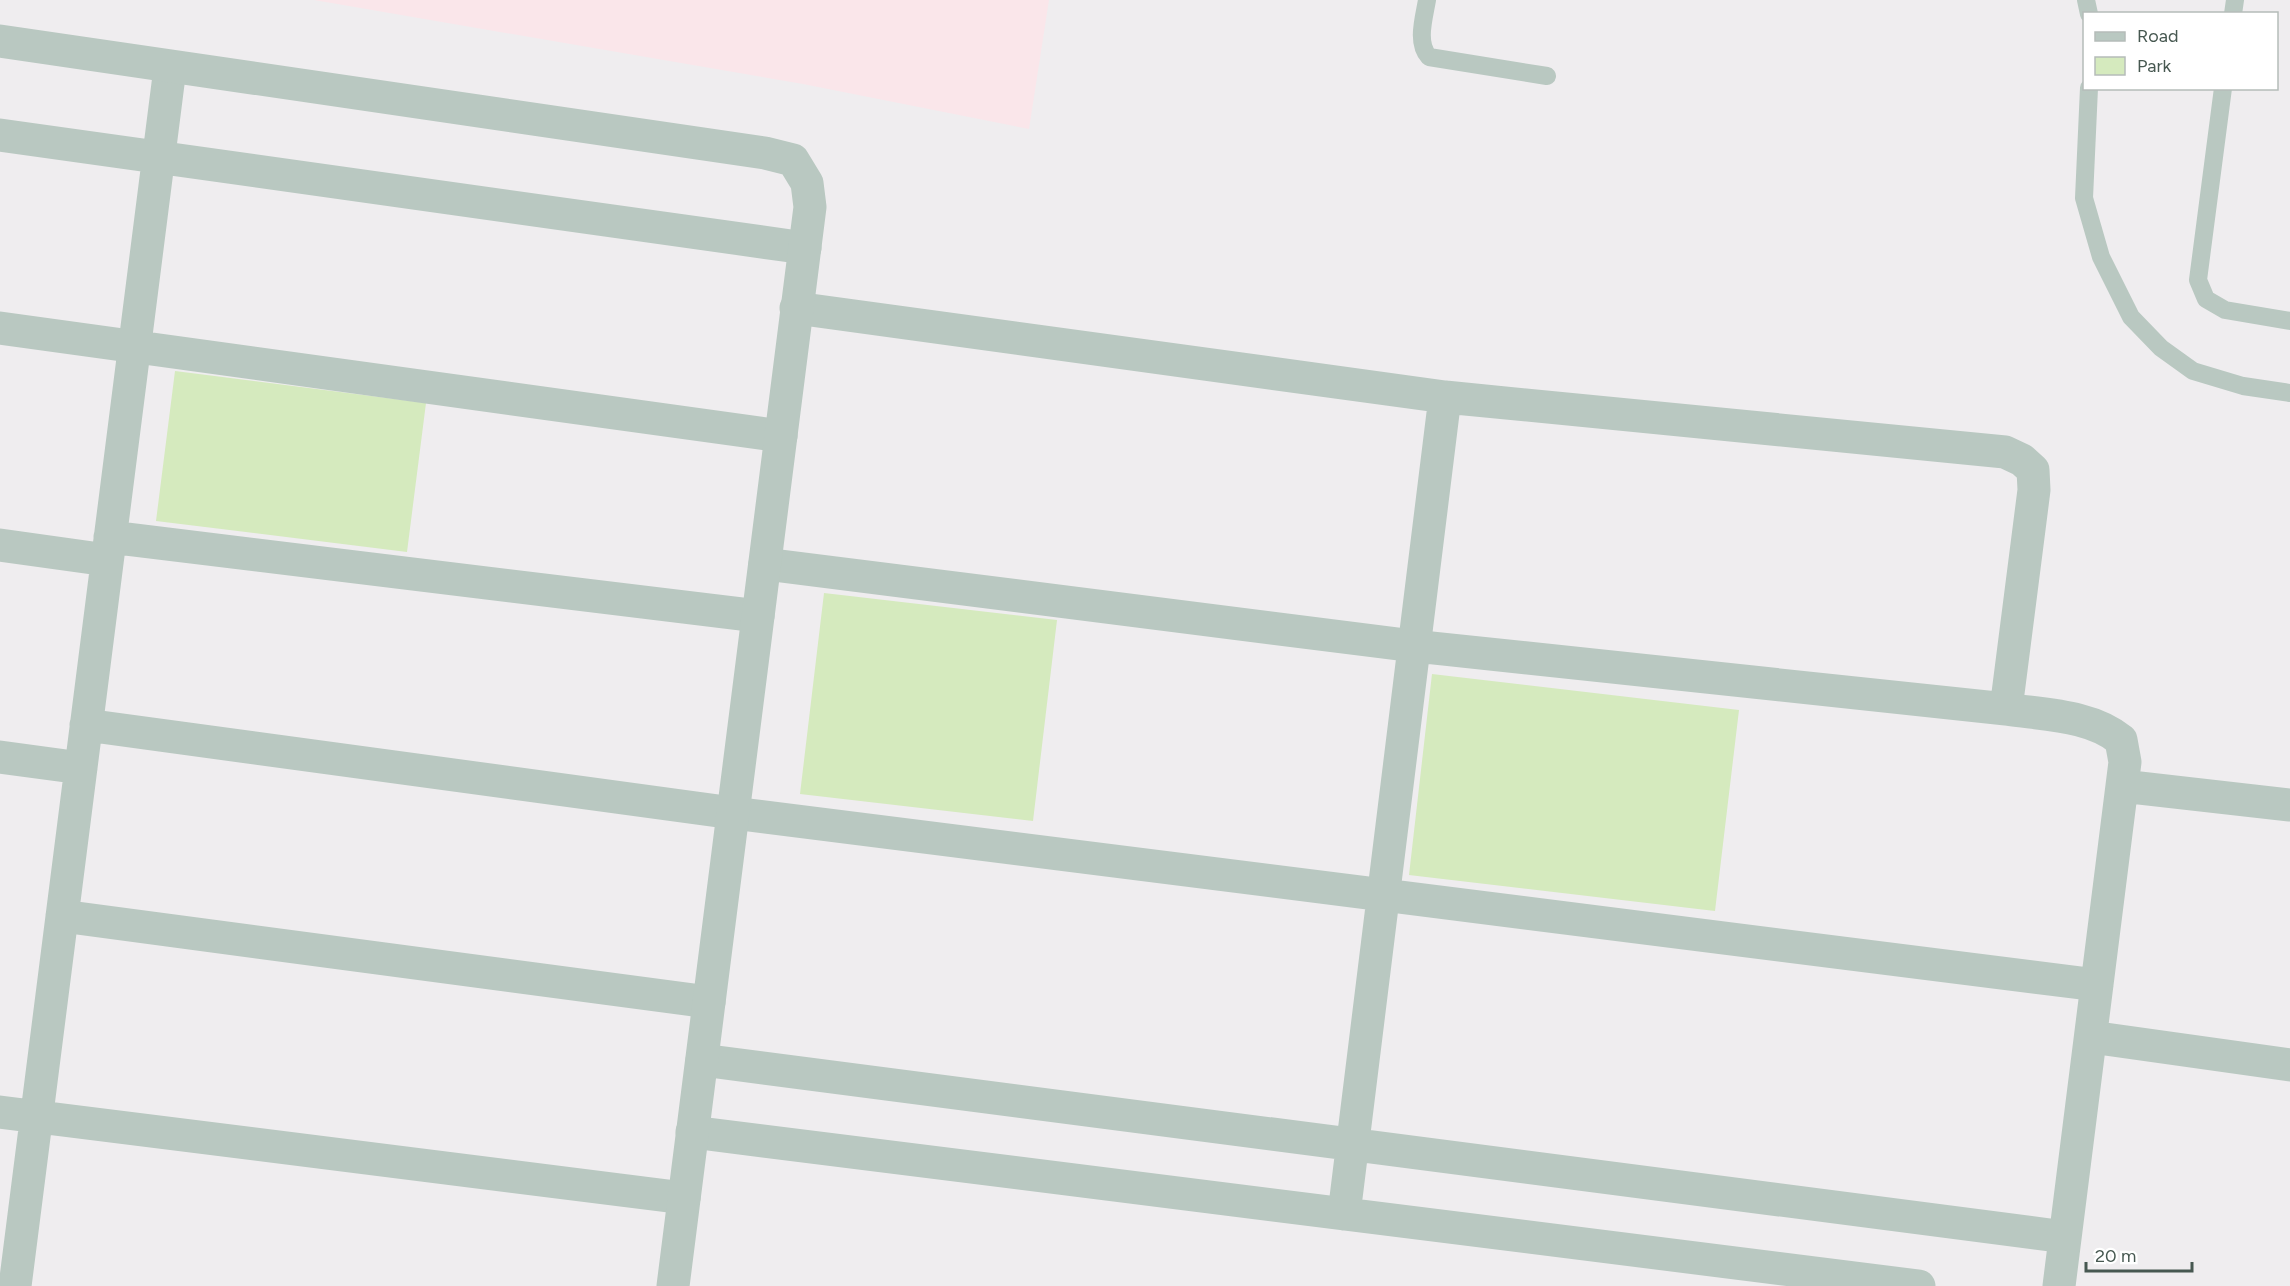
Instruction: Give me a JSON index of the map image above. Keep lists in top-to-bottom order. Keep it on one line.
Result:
{"legend":["Road","Park"],"scale_bar":"20 m"}
